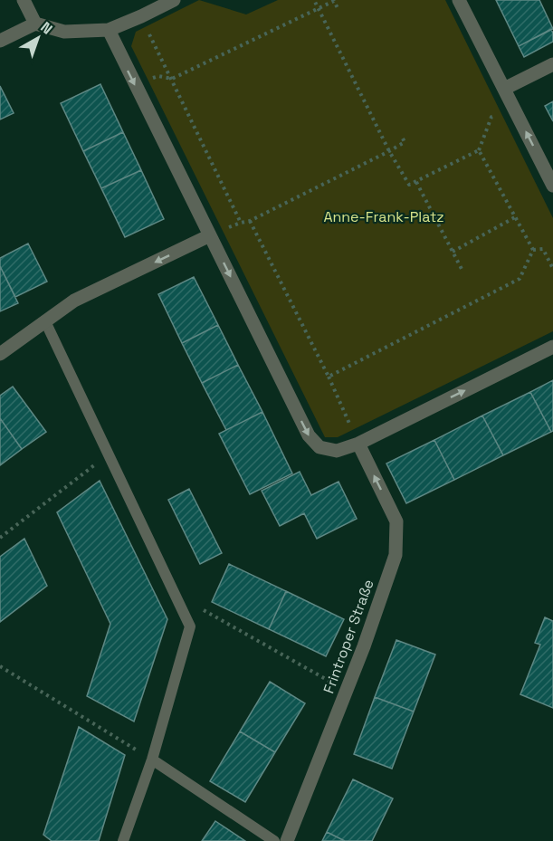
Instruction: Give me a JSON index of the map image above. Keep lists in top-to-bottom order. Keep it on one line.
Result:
{"streets":{"street":["Frintroper Straße"]},"one_way":["Frintroper Straße"],"parks":["Anne-Frank-Platz"],"north":"top right"}
